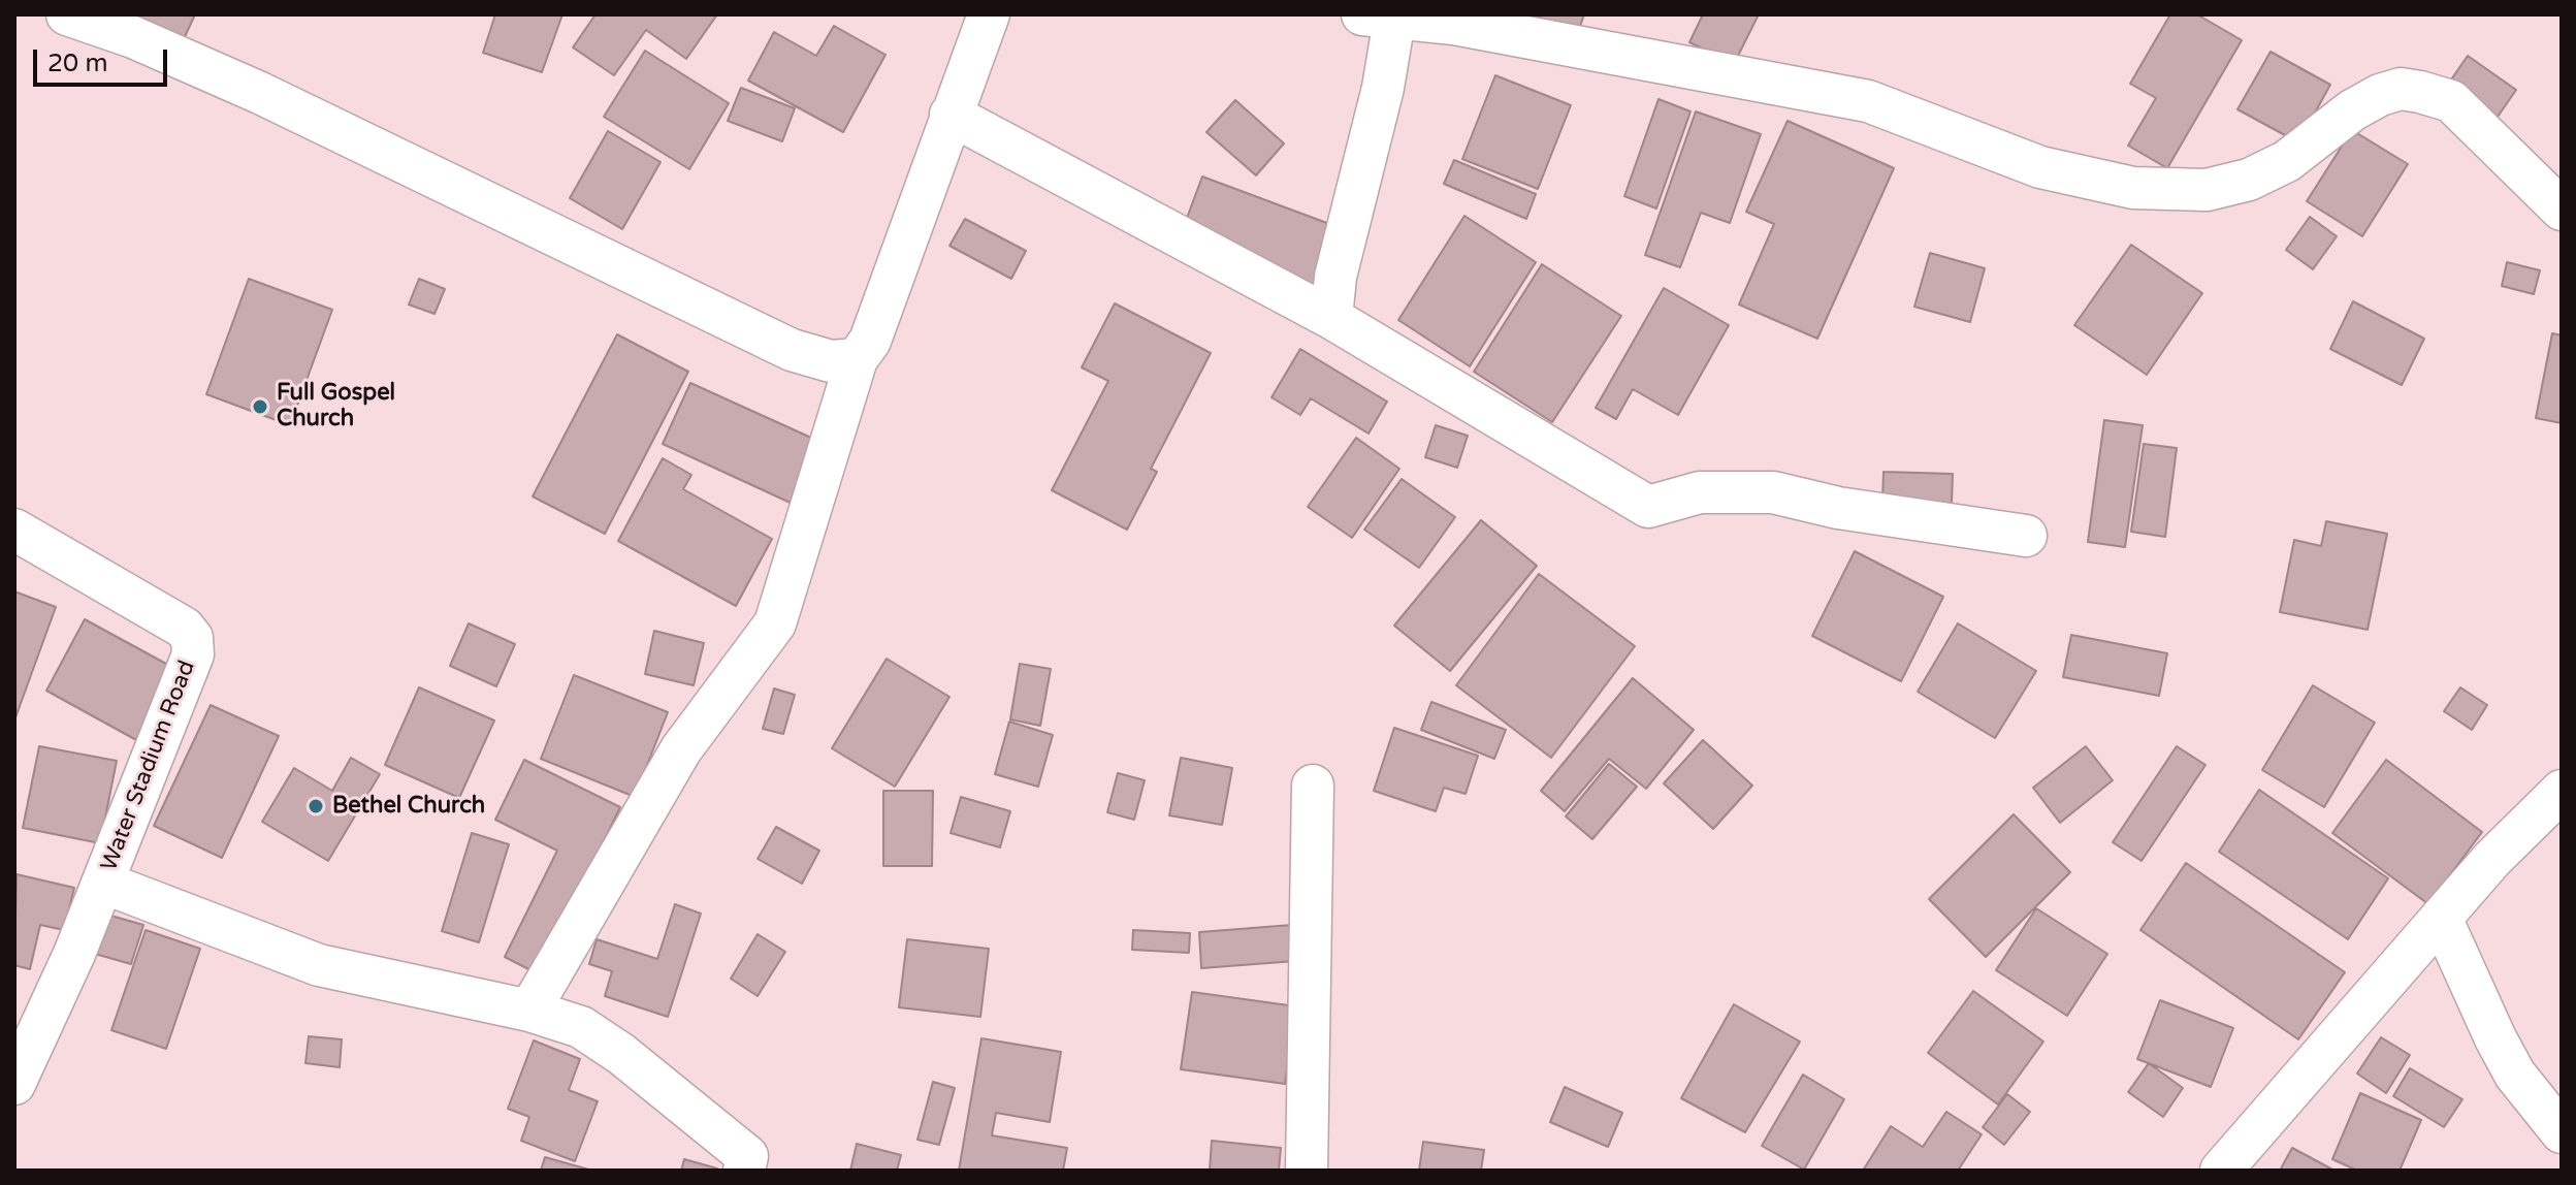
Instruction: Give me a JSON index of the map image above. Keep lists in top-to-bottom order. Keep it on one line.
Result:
{"streets":{"street":["Water Stadium Road"]},"places":["Full Gospel Church","Bethel Church"],"scale_bar":"20 m"}
